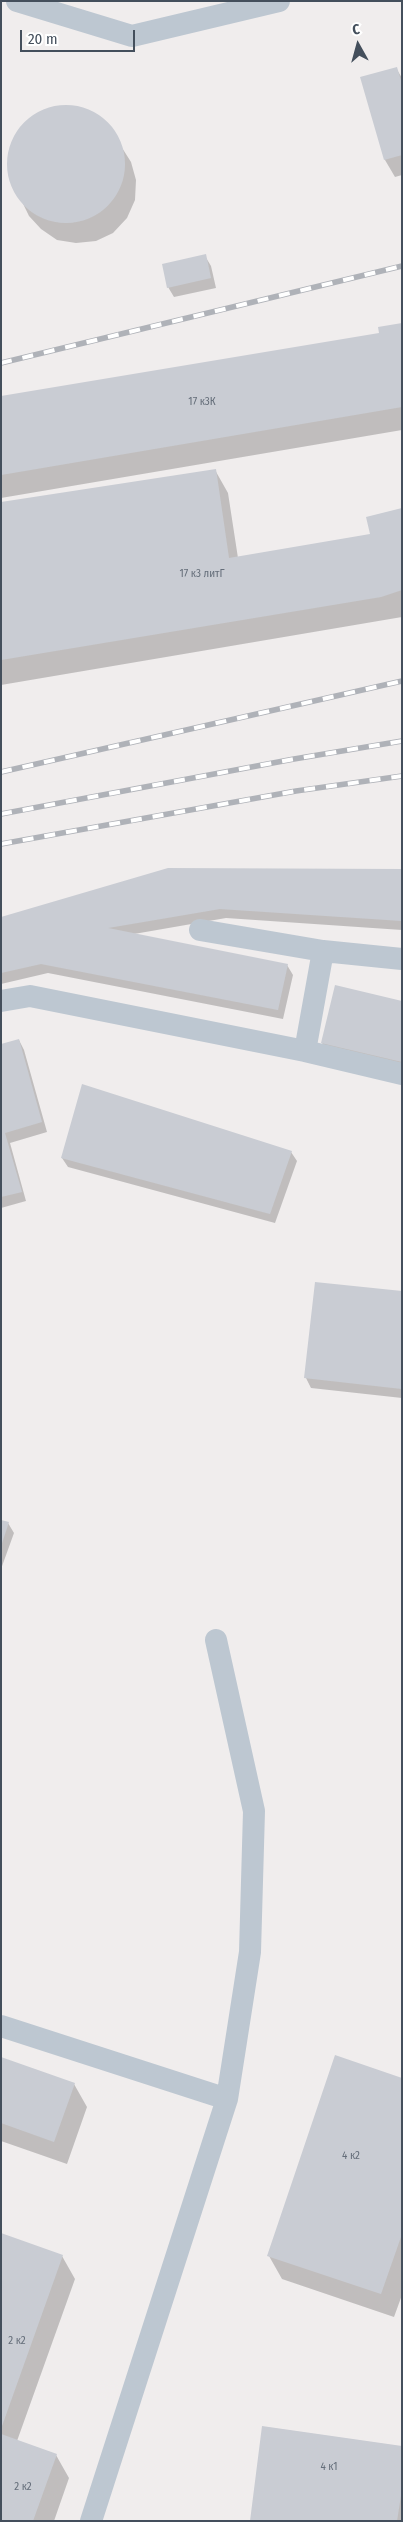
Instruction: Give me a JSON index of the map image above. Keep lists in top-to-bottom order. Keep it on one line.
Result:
{"house_numbers":["17 к3К","17 к3 литГ","4 к2","2 к2","4 к1","2 к2"],"scale_bar":"20 m","north":"top"}
